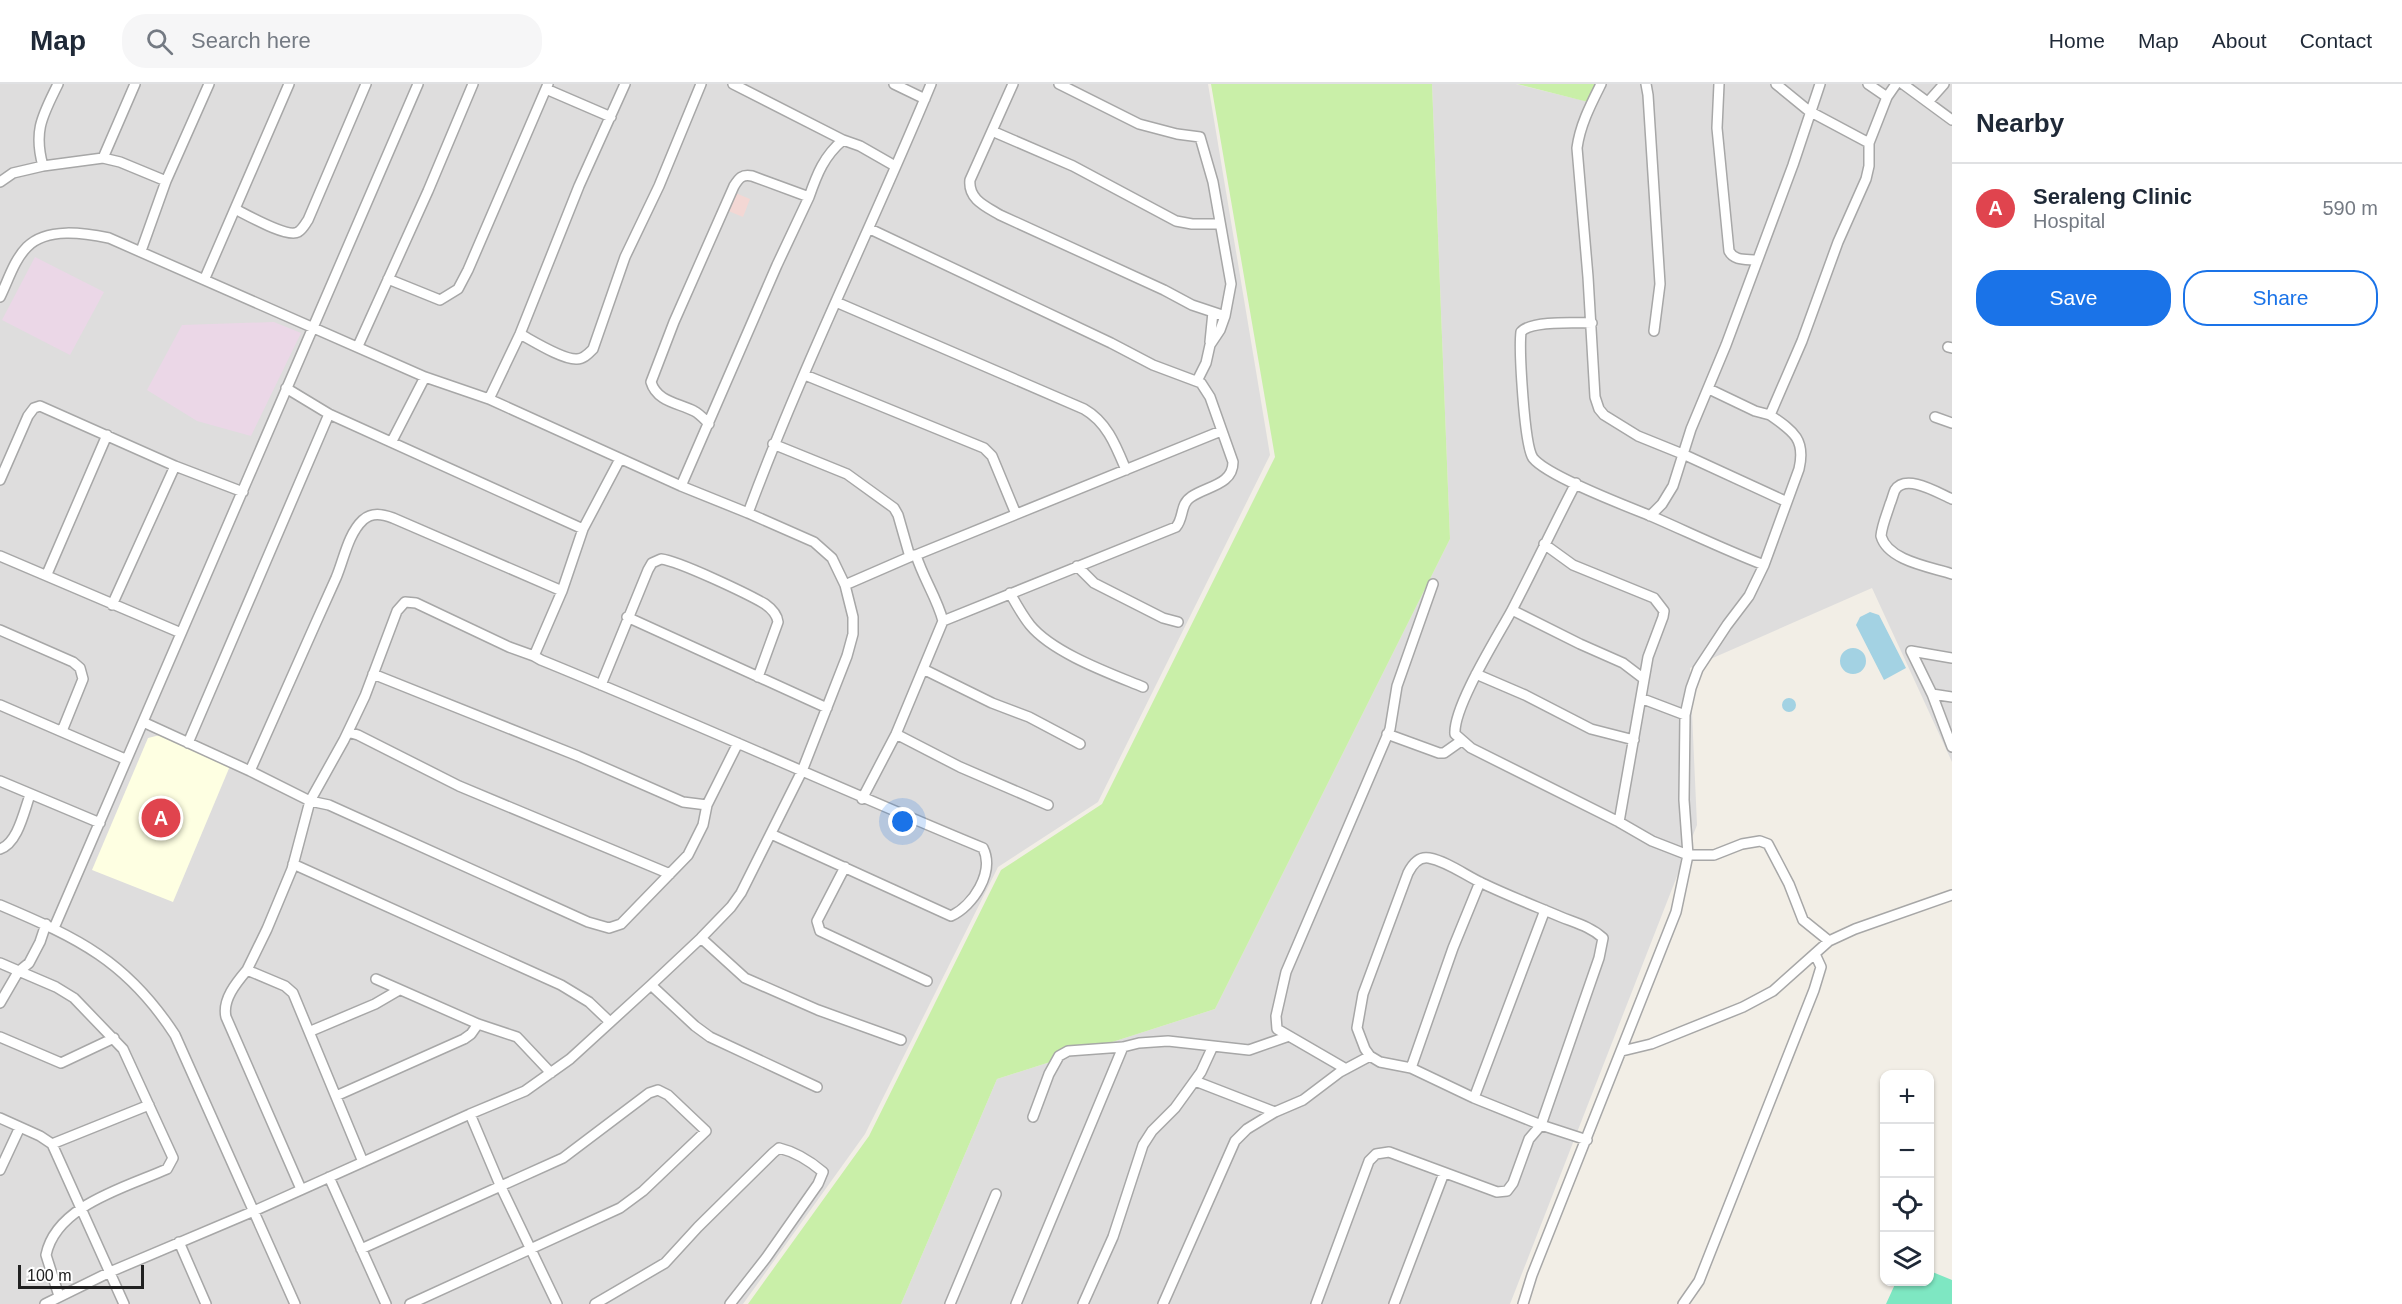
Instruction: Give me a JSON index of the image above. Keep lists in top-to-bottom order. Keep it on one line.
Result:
{"scale_bar":"100 m","page":{"header":"Map","search":"Search here","nav":["Home","Map","About","Contact"],"heading":"Nearby","list":[{"mark":"A","name":"Seraleng Clinic","note":"Hospital","value":"590 m"}],"buttons":["Save","Share"],"pins":"A","map_buttons":["+","−"],"scale":"100 m"}}
